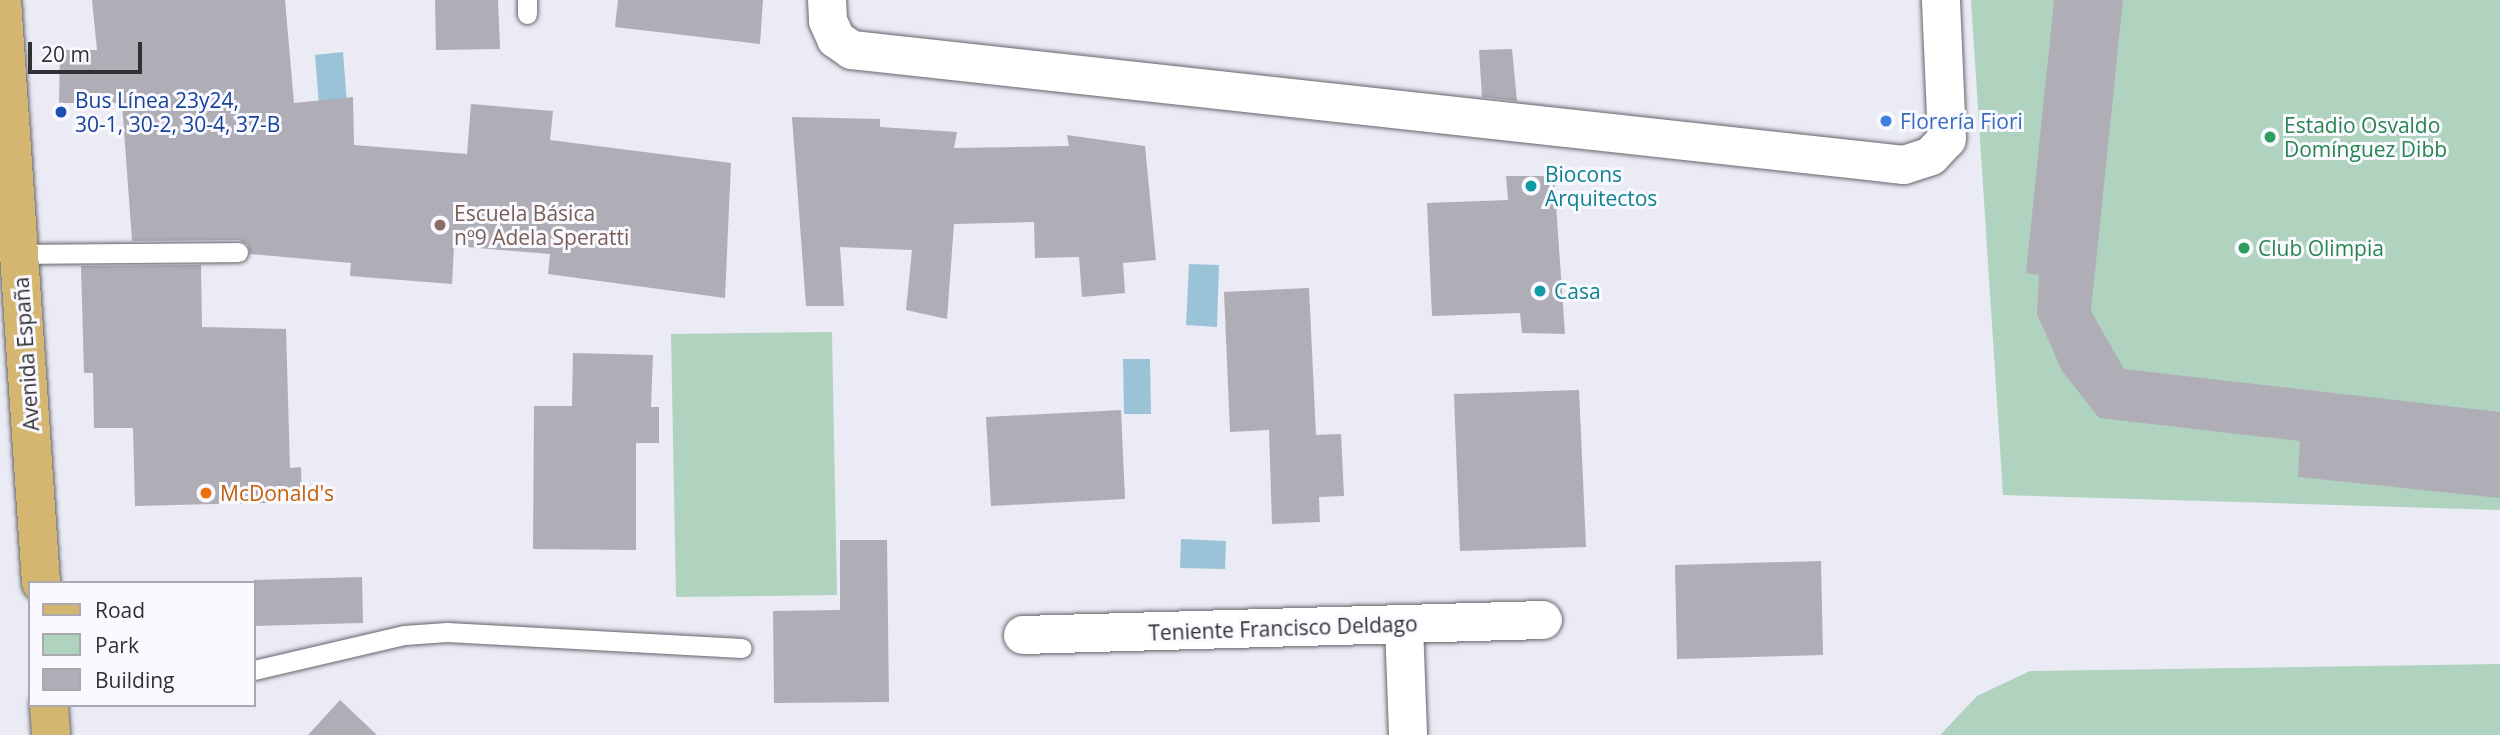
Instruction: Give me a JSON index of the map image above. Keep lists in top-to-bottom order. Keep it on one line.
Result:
{"streets":{"main road":["Avenida España"],"street":["Teniente Francisco Deldago"]},"places":["Bus Línea 23y24, 30-1, 30-2, 30-4, 37-B","Florería Fiori","Estadio Osvaldo Domínguez Dibb","Biocons Arquitectos","Escuela Básica nº9 Adela Speratti","Club Olimpia","Casa","McDonald's"],"legend":["Road","Park","Building"],"scale_bar":"20 m"}
